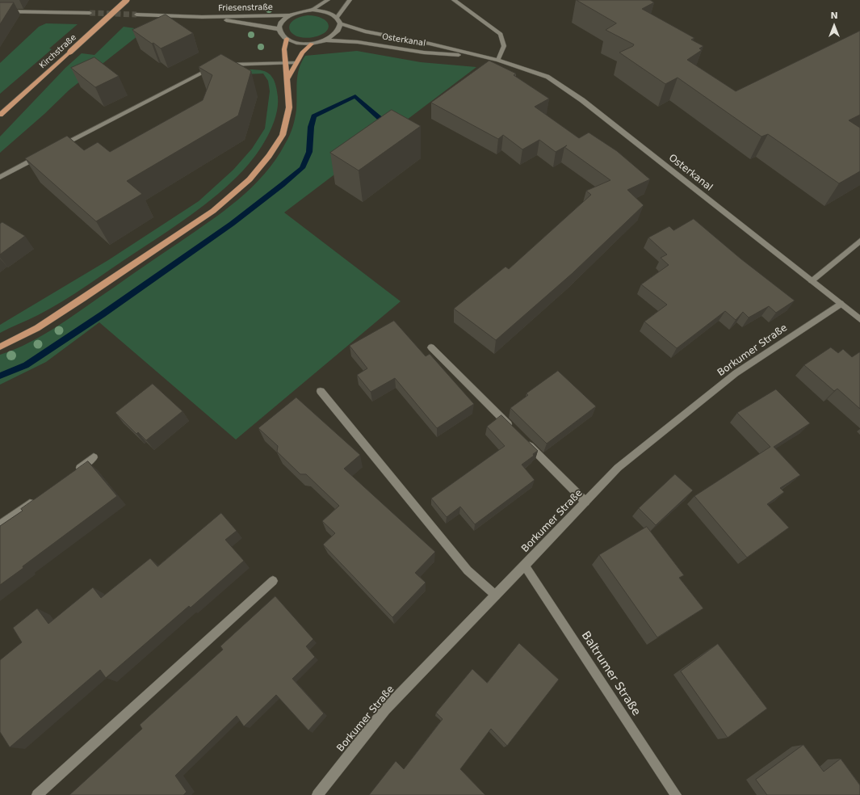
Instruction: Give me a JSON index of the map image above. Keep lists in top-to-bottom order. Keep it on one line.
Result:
{"streets":{"main road":["Friesenstraße","Osterkanal","Kirchstraße","Borkumer Straße","Baltrumer Straße"]},"crossings":[["Friesenstraße","Osterkanal"],["Osterkanal","Borkumer Straße"],["Borkumer Straße","Baltrumer Straße"]],"north":"top"}
